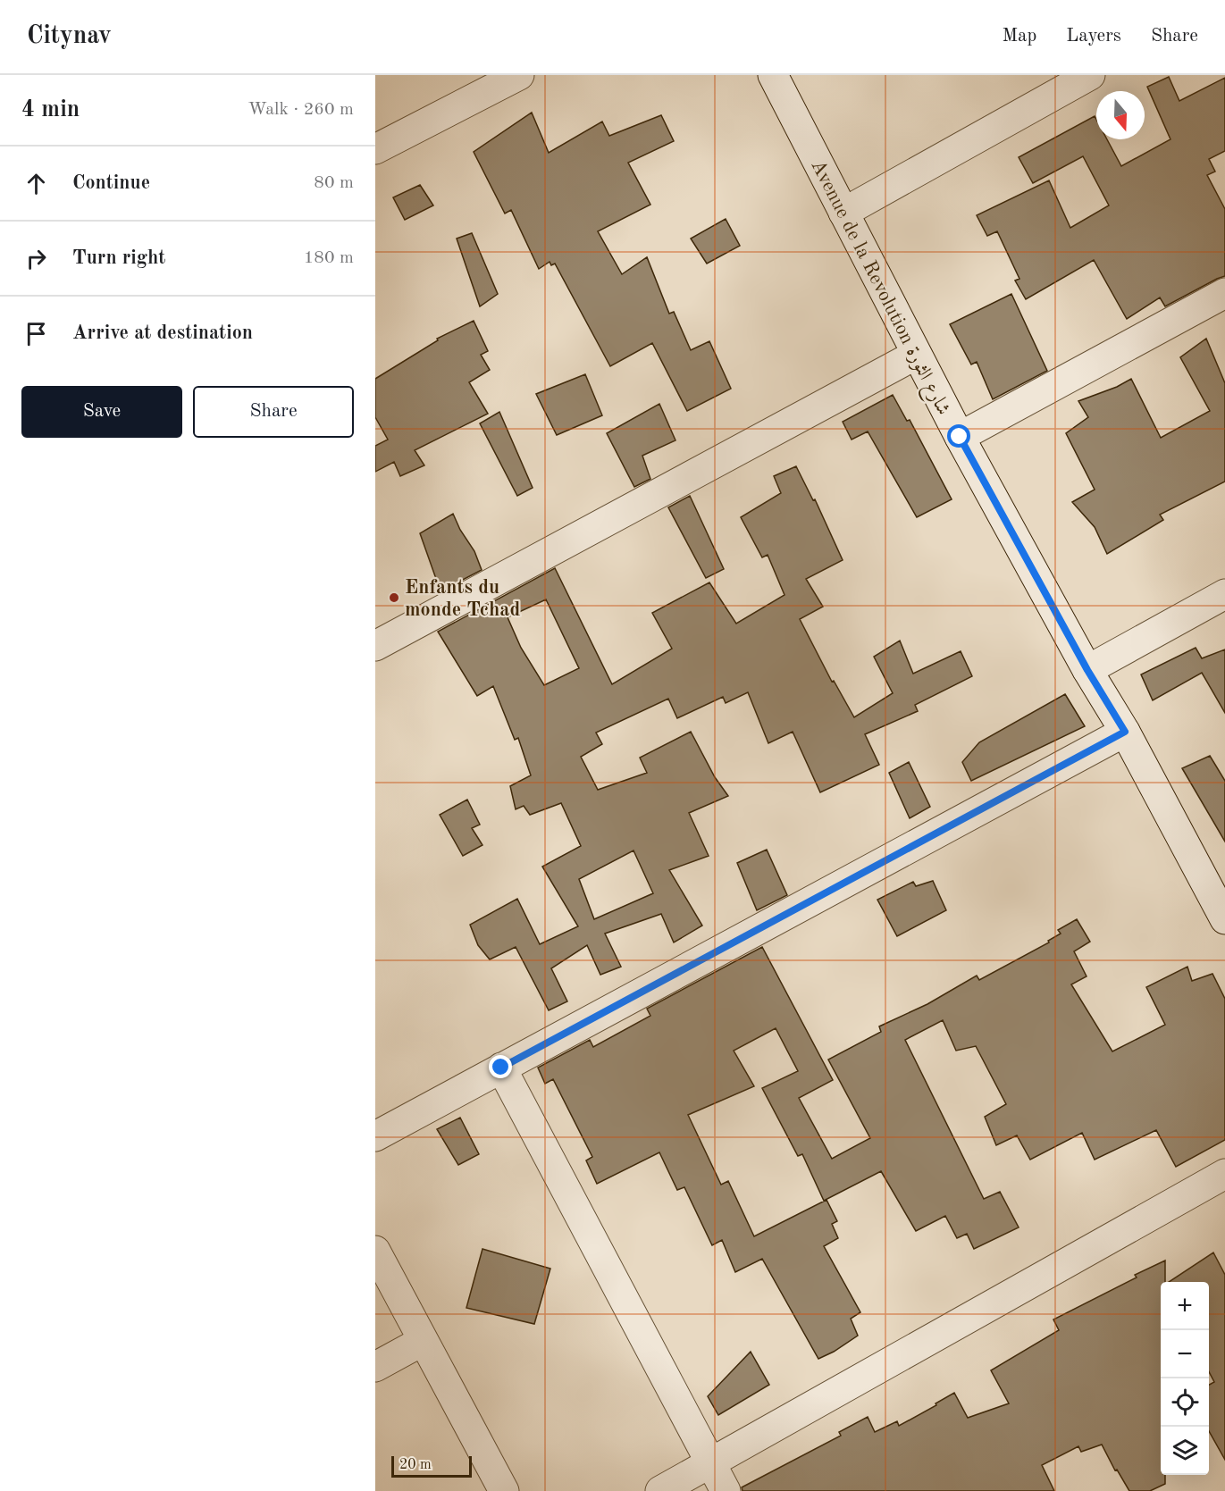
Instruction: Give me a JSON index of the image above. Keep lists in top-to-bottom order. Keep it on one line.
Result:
{"streets":{"street":["Avenue de la Revolution شارع الثورة"]},"places":["Enfants du monde Tchad"],"scale_bar":"20 m","north":"bottom","page":{"header":"Citynav","nav":["Map","Layers","Share"],"heading":["4 min","Walk · 260 m"],"list":[["Continue","80 m"],["Turn right","180 m"],"Arrive at destination"],"buttons":["Save","Share"],"map_buttons":["+","−"],"scale":"20 m"}}
